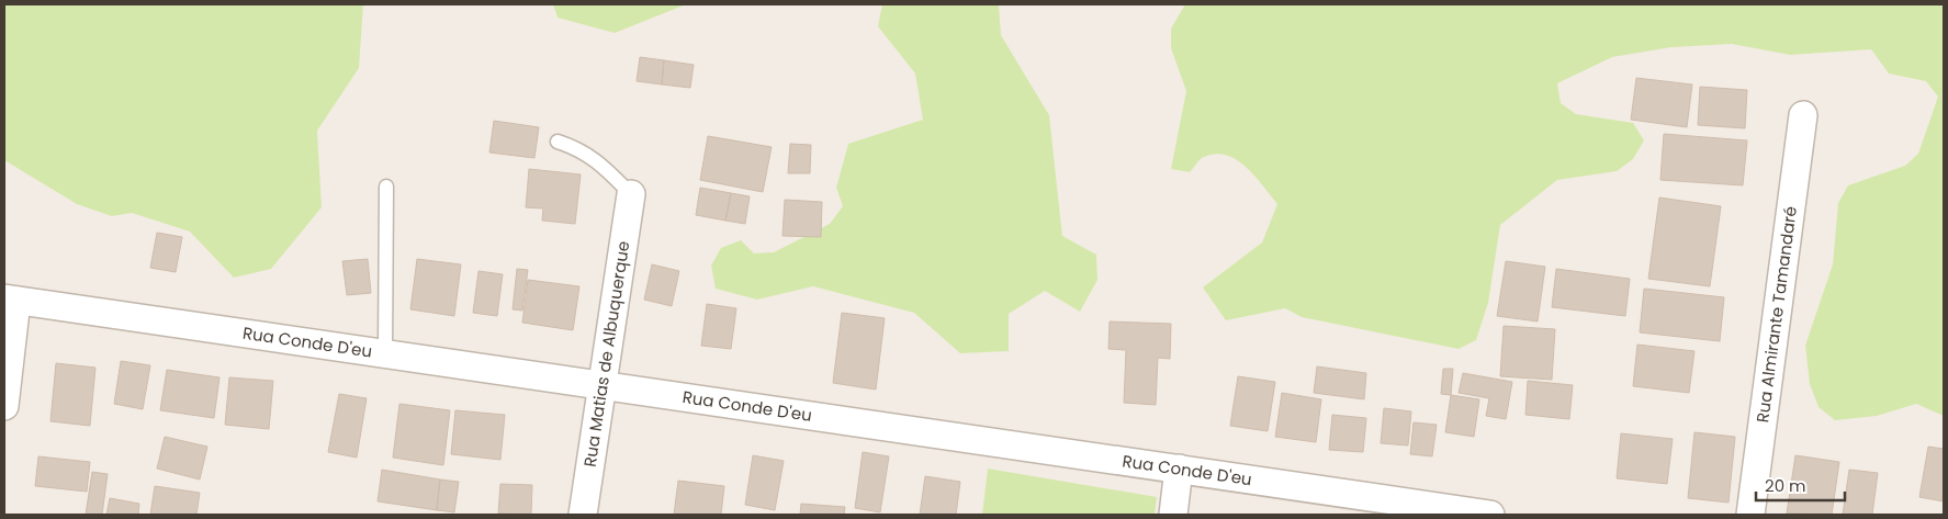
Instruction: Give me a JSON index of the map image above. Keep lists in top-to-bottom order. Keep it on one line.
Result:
{"streets":{"street":["Rua Almirante Tamandaré","Rua Conde D'eu","Rua Matias de Albuquerque"]},"crossings":[["Rua Conde D'eu","Rua Matias de Albuquerque"]],"scale_bar":"20 m"}
